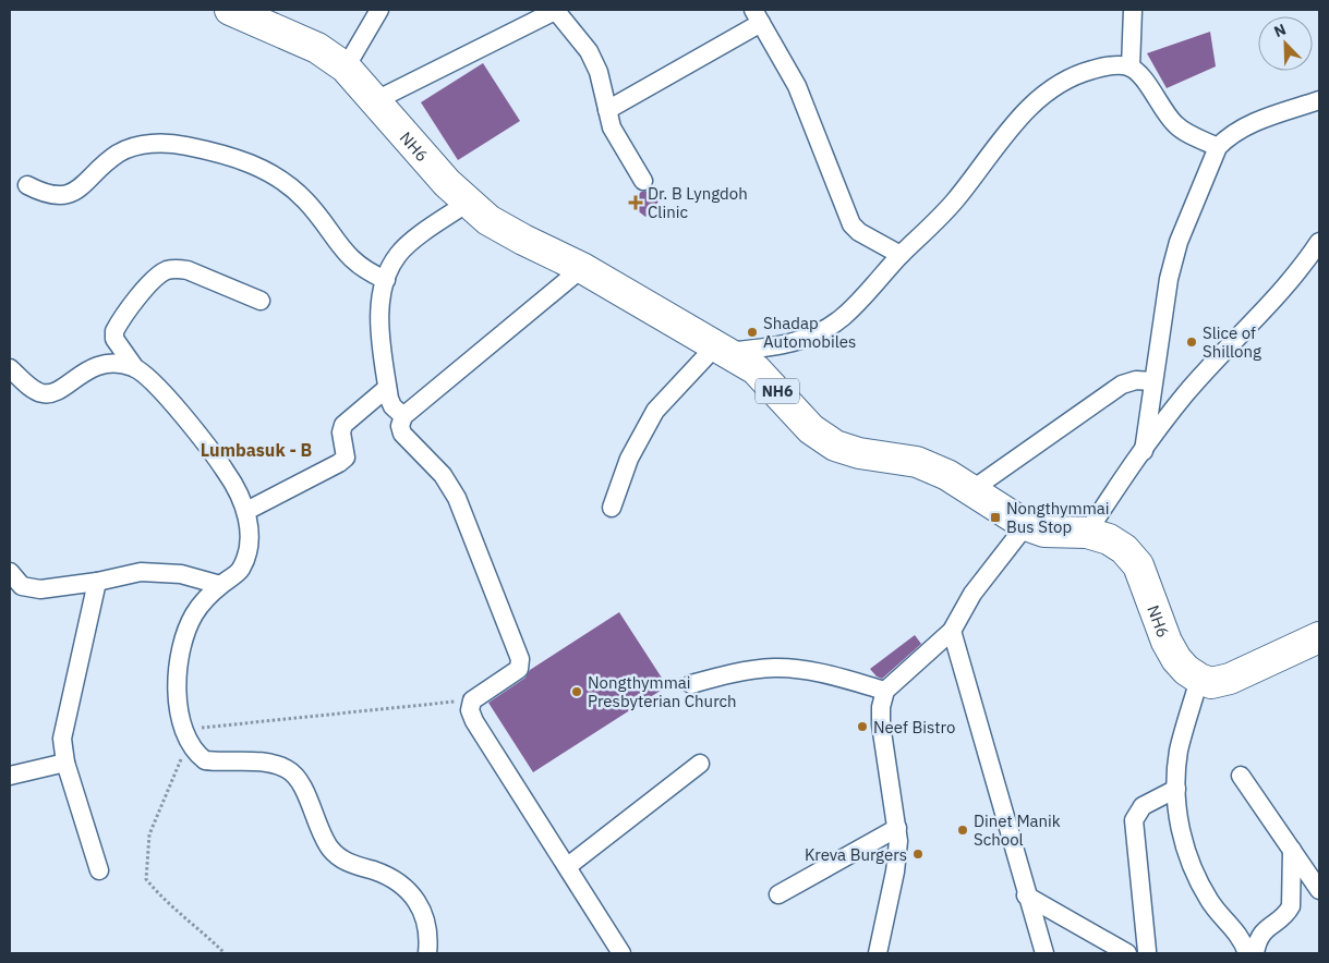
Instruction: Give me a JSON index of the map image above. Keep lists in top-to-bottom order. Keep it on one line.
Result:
{"streets":{"highway":["NH6"]},"districts":["Lumbasuk - B"],"places":{"health":["Dr. B Lyngdoh Clinic"],"other":["Shadap Automobiles","Slice of Shillong","Nongthymmai Presbyterian Church","Neef Bistro","Dinet Manik School","Kreva Burgers"],"transit":["Nongthymmai Bus Stop"]},"north":"top left"}
